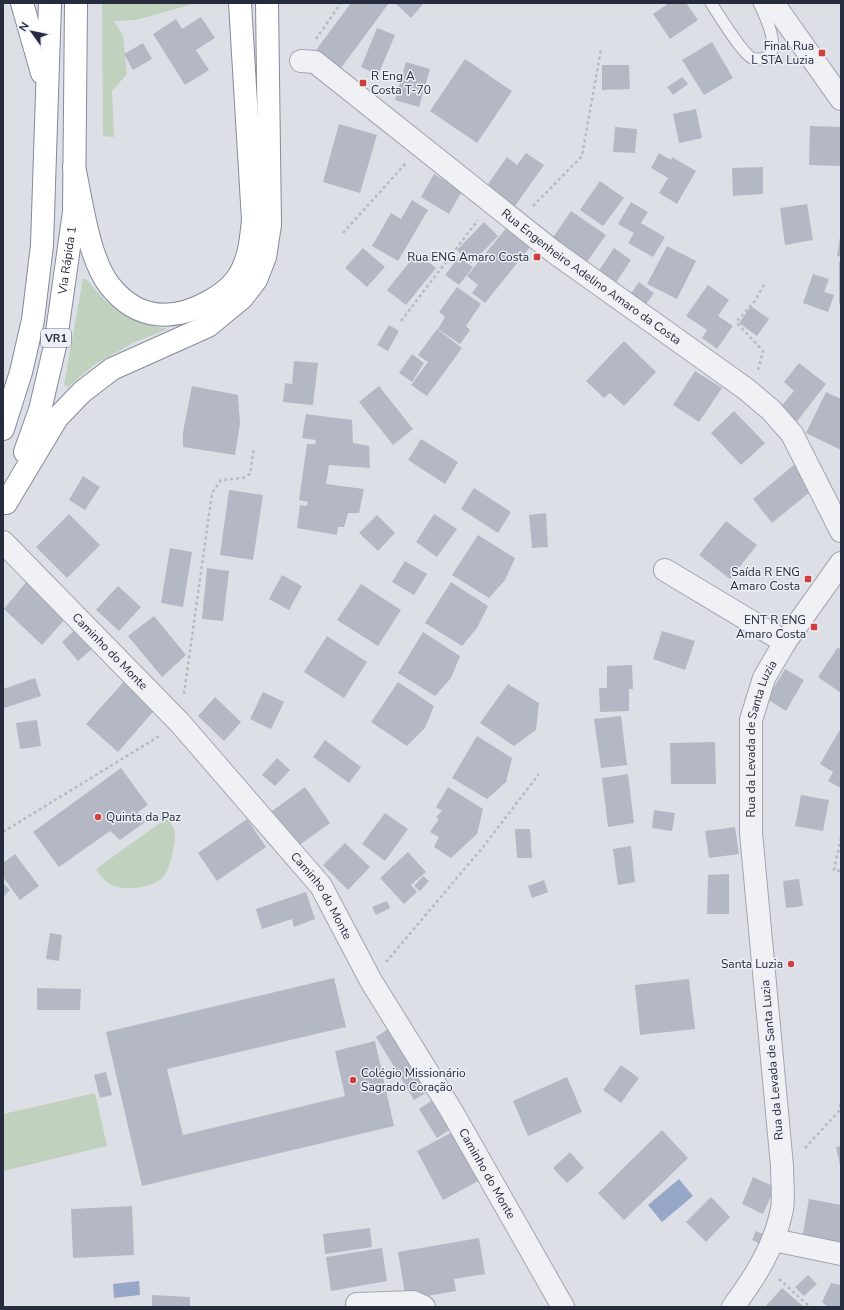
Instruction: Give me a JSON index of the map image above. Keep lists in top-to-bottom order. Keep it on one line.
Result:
{"streets":{"highway":["Via Rápida 1","VR1"],"street":["Rua Engenheiro Adelino Amaro da Costa","Caminho do Monte","Rua da Levada de Santa Luzia"]},"places":{"transit":["Final Rua L STA Luzia","R Eng A Costa T-70","Rua ENG Amaro Costa","Saída R ENG Amaro Costa","ENT R ENG Amaro Costa"],"other":["Quinta da Paz","Santa Luzia","Colégio Missionário Sagrado Coração"]},"north":"top left"}
